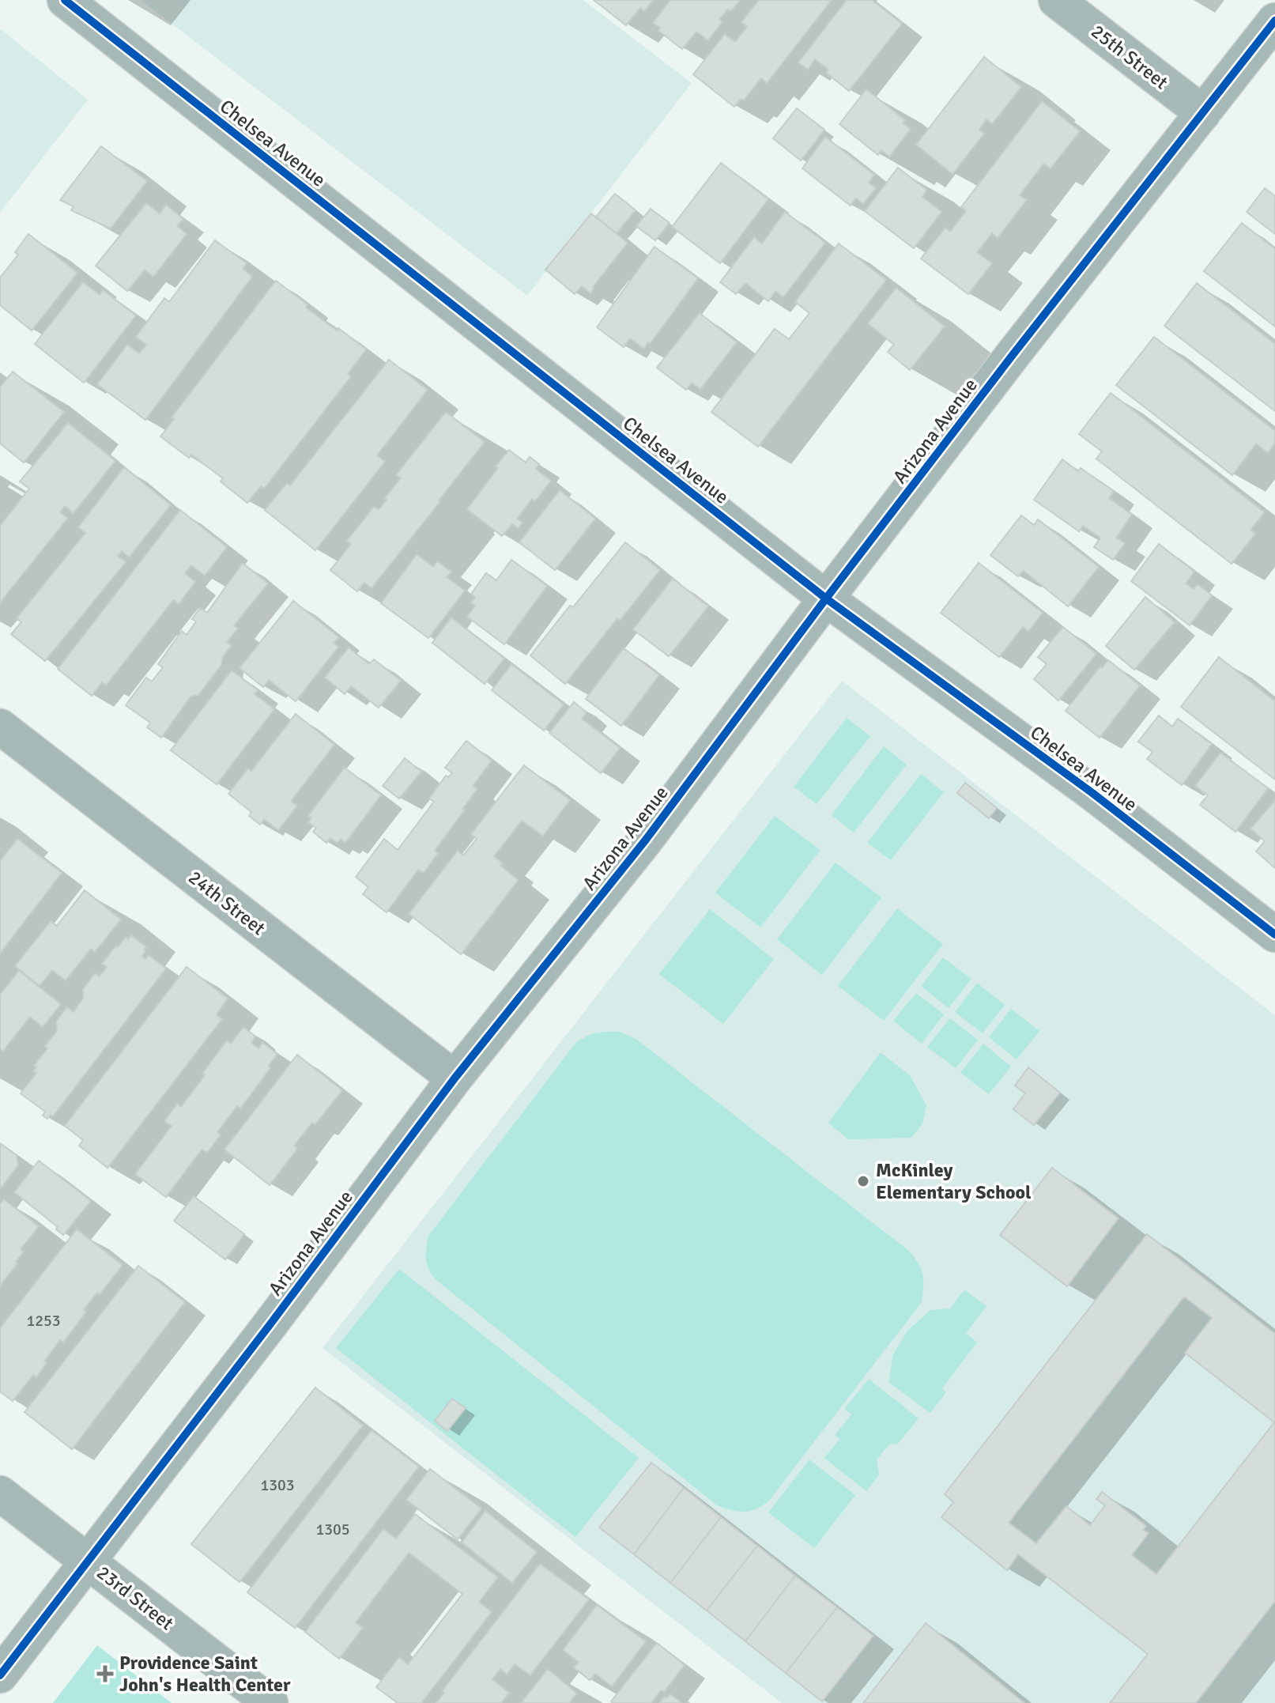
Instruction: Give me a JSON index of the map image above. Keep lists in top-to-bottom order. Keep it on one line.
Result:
{"streets":{"street":["25th Street","Chelsea Avenue","Arizona Avenue","24th Street","23rd Street"]},"crossings":[["25th Street","Arizona Avenue"],["Chelsea Avenue","Arizona Avenue"],["Arizona Avenue","24th Street"],["Arizona Avenue","23rd Street"]],"places":{"other":["McKinley Elementary School"],"health":["Providence Saint John's Health Center"]},"house_numbers":["1253","1303","1305"]}
